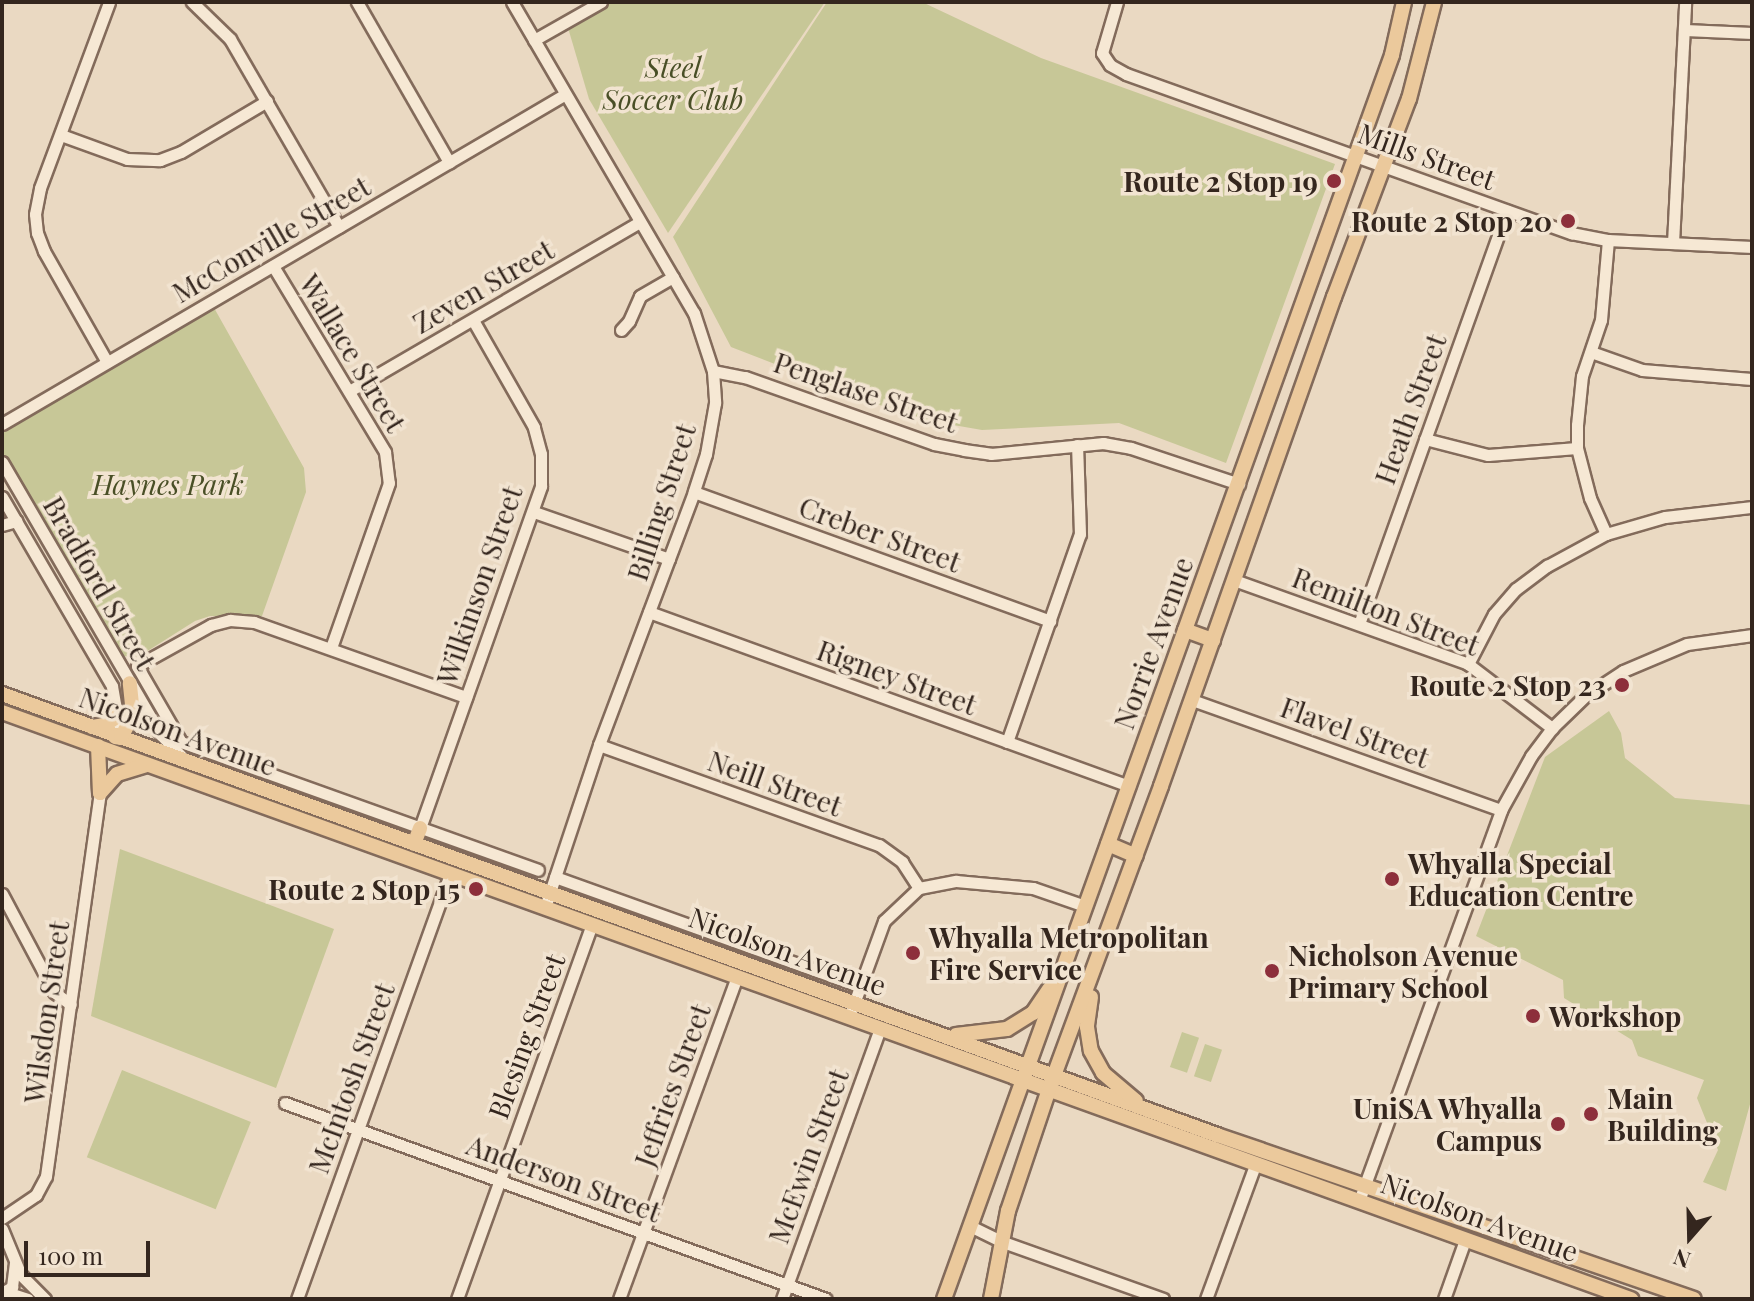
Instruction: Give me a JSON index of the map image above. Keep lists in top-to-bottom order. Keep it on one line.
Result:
{"streets":{"main road":["Norrie Avenue","Nicolson Avenue"],"street":["Mills Street","McConville Street","Zeven Street","Wallace Street","Penglase Street","Heath Street","Billing Street","Creber Street","Bradford Street","Wilkinson Street","Remilton Street","Rigney Street","Flavel Street","Neill Street","Wilsdon Street","Blesing Street","McIntosh Street","Jeffries Street","McEwin Street","Anderson Street"]},"crossings":[["Mills Street","Heath Street"],["Mills Street","Norrie Avenue"],["McConville Street","Wallace Street"],["McConville Street","Billing Street"],["Zeven Street","Wallace Street"],["Zeven Street","Billing Street"],["Zeven Street","Wilkinson Street"],["Penglase Street","Billing Street"],["Penglase Street","Norrie Avenue"],["Heath Street","Remilton Street"],["Billing Street","Creber Street"],["Billing Street","Rigney Street"],["Billing Street","Nicolson Avenue"],["Billing Street","Neill Street"],["Bradford Street","Nicolson Avenue"],["Wilkinson Street","Nicolson Avenue"],["Remilton Street","Norrie Avenue"],["Norrie Avenue","Rigney Street"],["Norrie Avenue","Nicolson Avenue"],["Norrie Avenue","Flavel Street"],["Nicolson Avenue","Blesing Street"],["Nicolson Avenue","McIntosh Street"],["Nicolson Avenue","Jeffries Street"],["Nicolson Avenue","McEwin Street"],["Blesing Street","Anderson Street"],["McIntosh Street","Anderson Street"],["Jeffries Street","Anderson Street"],["McEwin Street","Anderson Street"]],"parks":["Steel Soccer Club","Haynes Park"],"places":["Route 2 Stop 19","Route 2 Stop 20","Route 2 Stop 23","Whyalla Special Education Centre","Route 2 Stop 15","Whyalla Metropolitan Fire Service","Nicholson Avenue Primary School","Workshop","Main Building","UniSA Whyalla Campus"],"scale_bar":"100 m","north":"bottom"}
